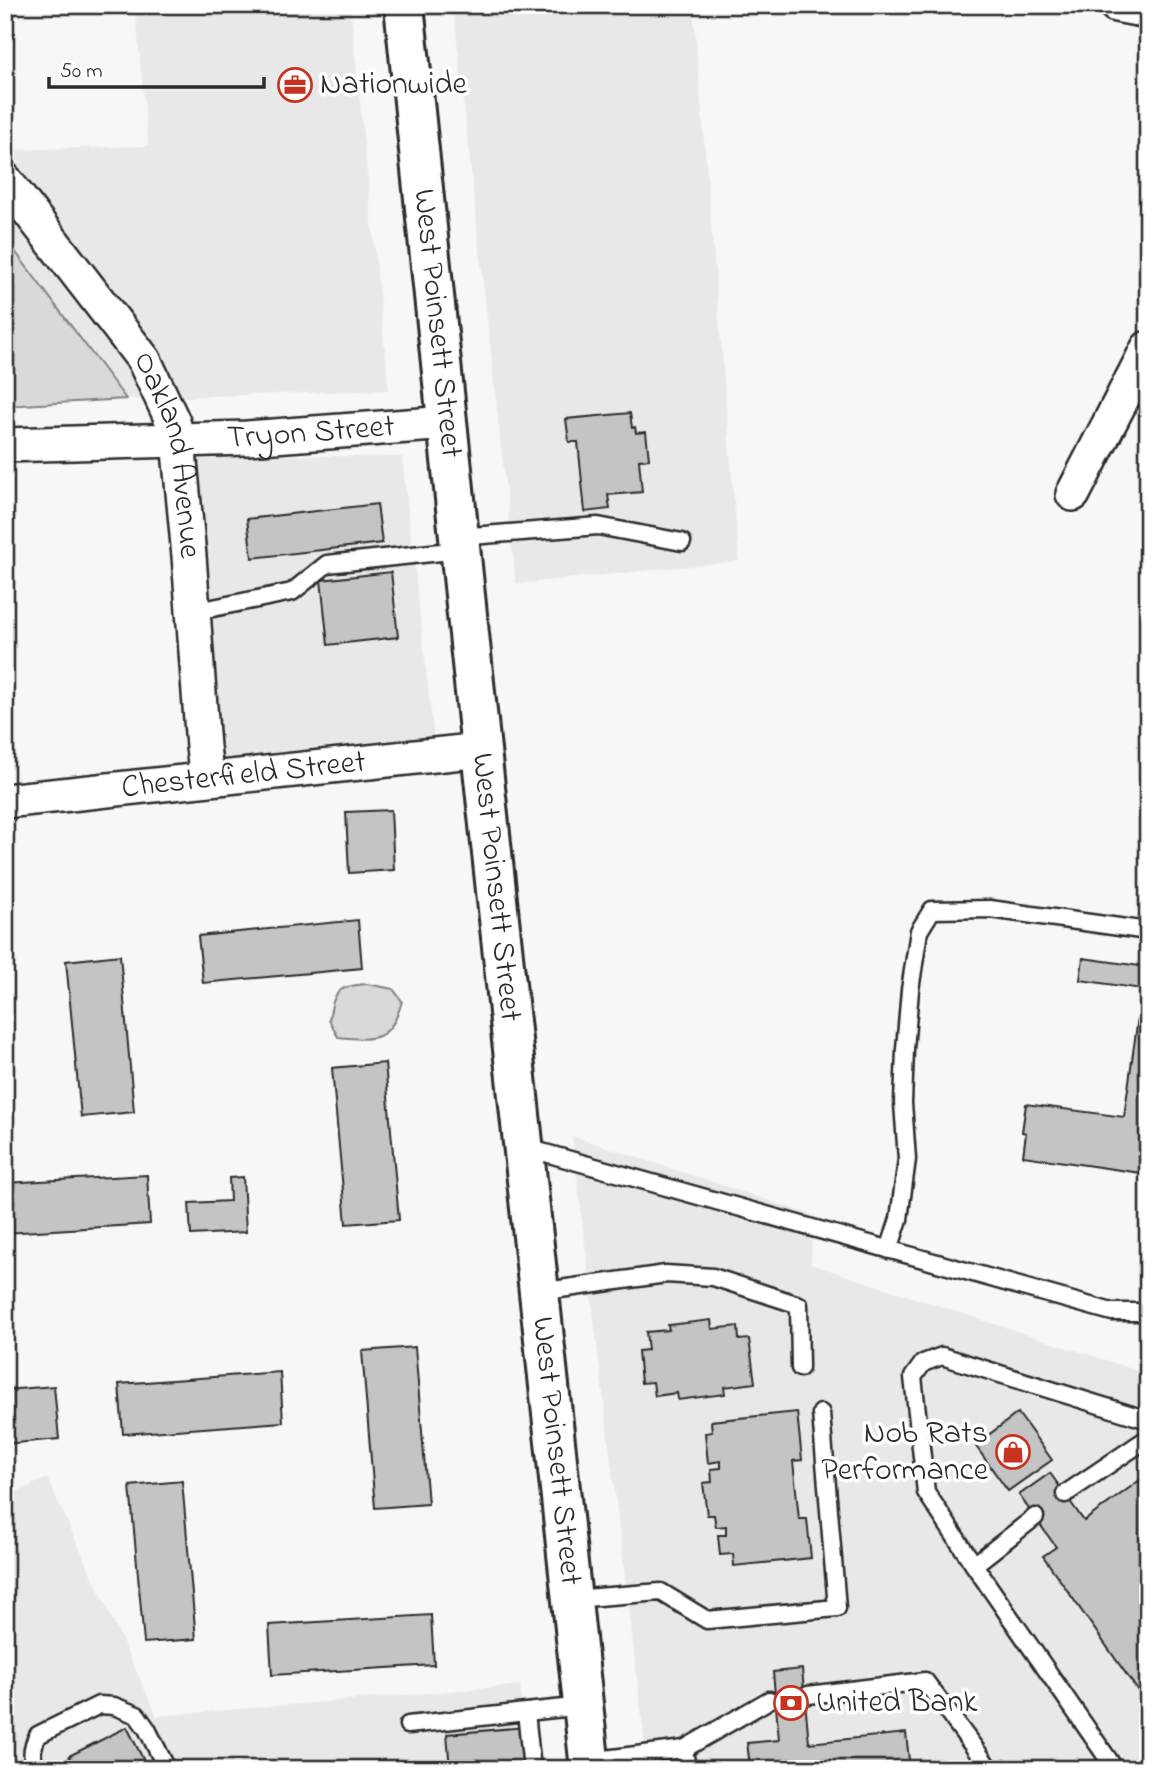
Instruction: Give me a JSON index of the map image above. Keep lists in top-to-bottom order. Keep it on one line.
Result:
{"streets":{"main road":["West Poinsett Street"],"street":["Tryon Street","Oakland Avenue","Chesterfield Street"]},"crossings":[["West Poinsett Street","Tryon Street"],["West Poinsett Street","Chesterfield Street"],["Tryon Street","Oakland Avenue"],["Oakland Avenue","Chesterfield Street"]],"places":{"office":["Nationwide"],"shop":["Nob Rats Performance"],"bank":["United Bank"]},"scale_bar":"50 m"}
